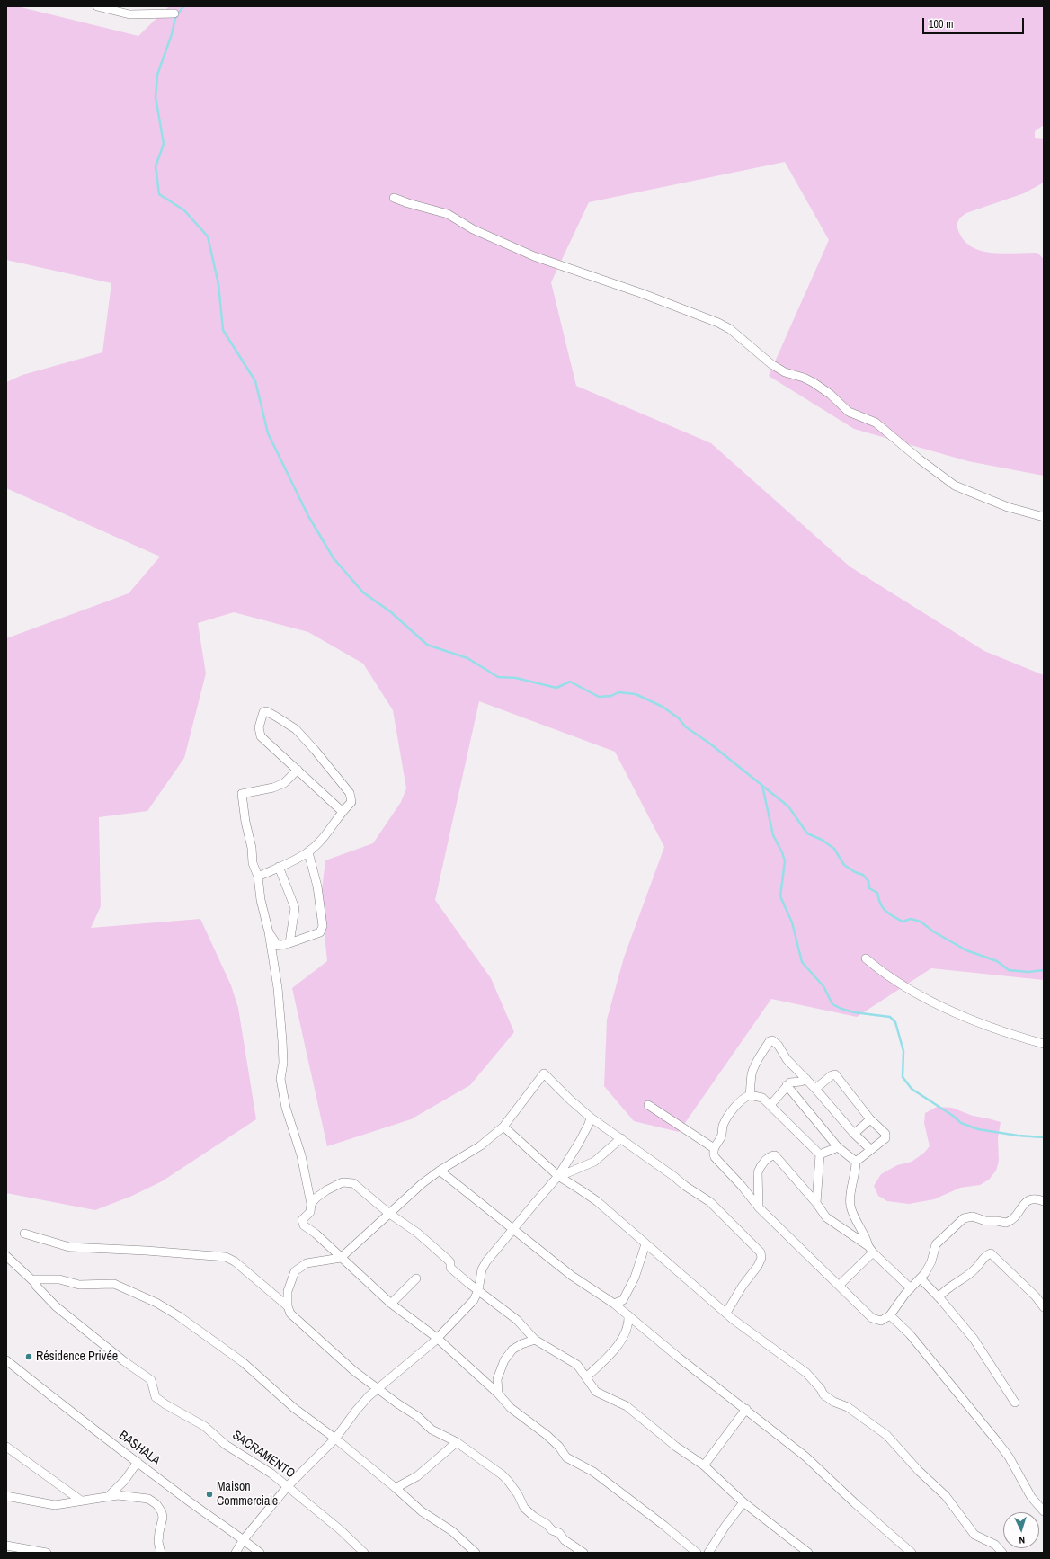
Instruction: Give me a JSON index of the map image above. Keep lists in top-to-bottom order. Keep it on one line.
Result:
{"streets":{"street":["BASHALA","SACRAMENTO"]},"places":["Résidence Privée","Maison Commerciale"],"scale_bar":"100 m","north":"bottom"}
